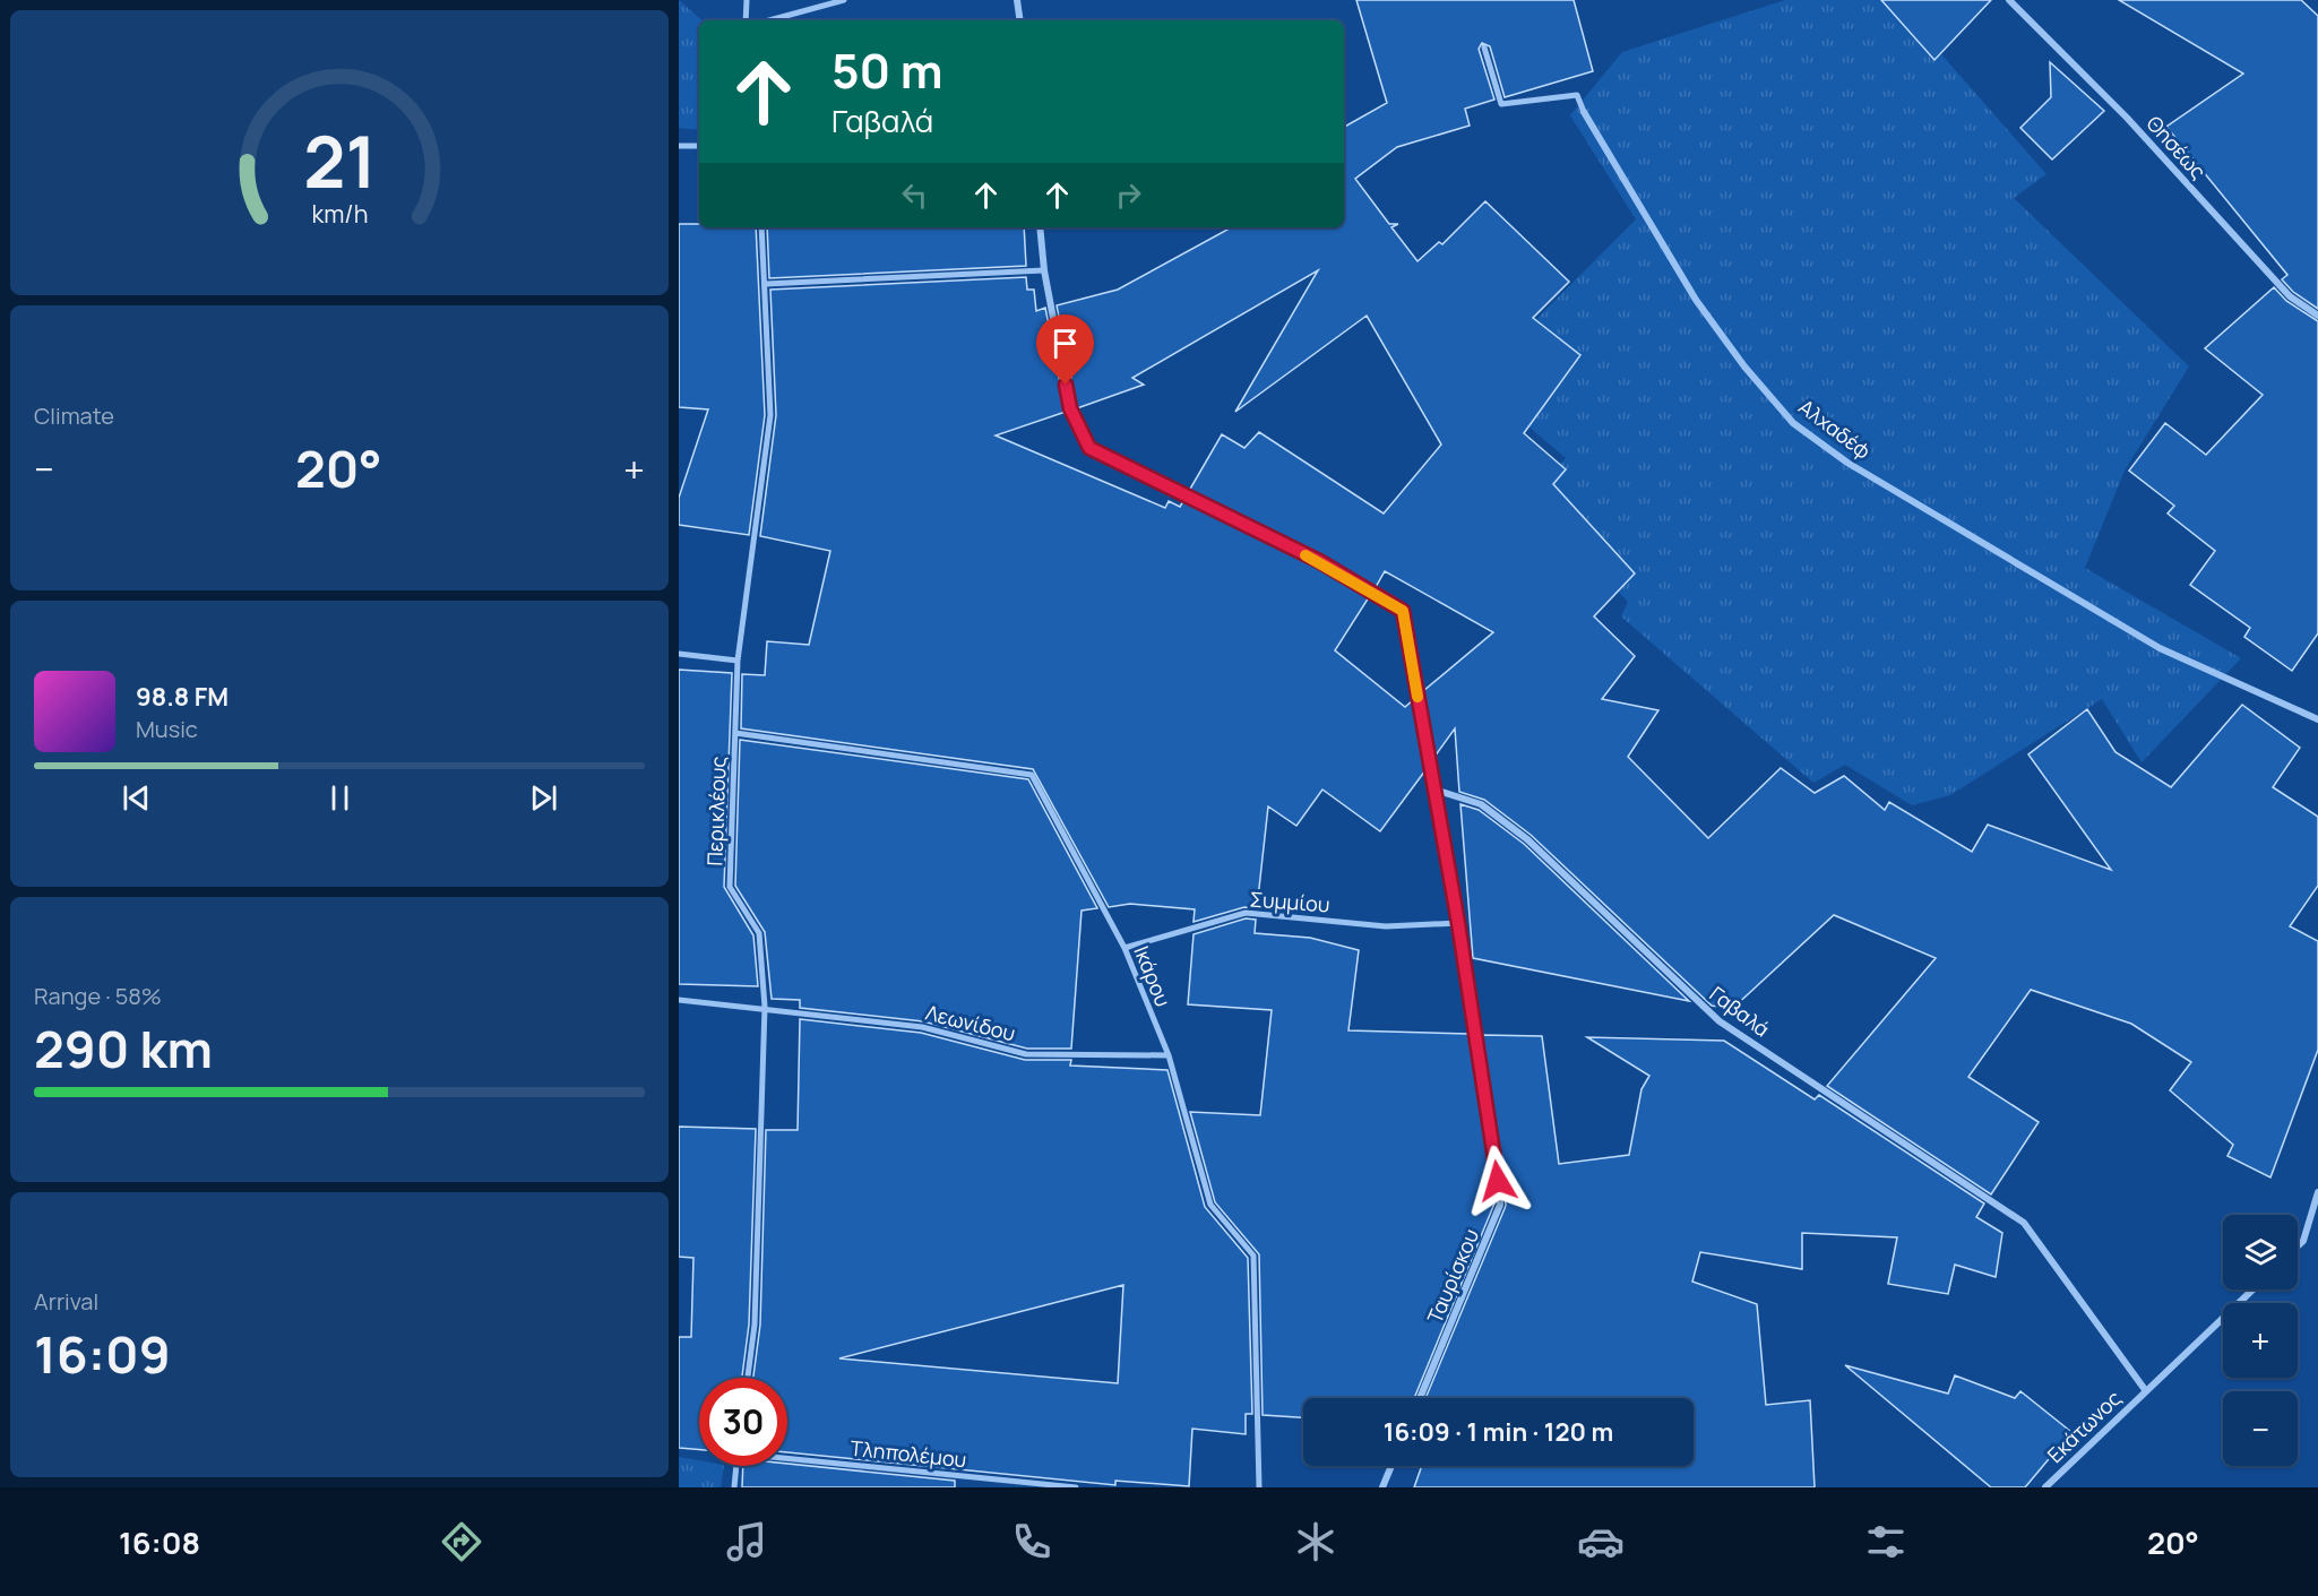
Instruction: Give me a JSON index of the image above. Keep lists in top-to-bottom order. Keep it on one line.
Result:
{"streets":{"street":["Θησέως","Αλχαδέφ","Περικλέους","Συμμίου","Ικάρου","Γαβαλά","Λεωνίδου","Ταυρίσκου","Εκάτωνος","Τληπολέμου"]},"crossings":[["Περικλέους","Ικάρου"],["Περικλέους","Λεωνίδου"],["Συμμίου","Ικάρου"],["Συμμίου","Ταυρίσκου"],["Ικάρου","Λεωνίδου"],["Γαβαλά","Ταυρίσκου"],["Γαβαλά","Εκάτωνος"]],"page":{"turn":["50 m","Γαβαλά"],"tile":["Climate",["Range · 58%","290 km"],["Arrival","16:09"]],"heat":["−","20°","+"],"song":["98.8 FM","Music"],"map_buttons":["+","−"],"limit":"30","trip":"16:09 · 1 min · 120 m","tabs":["16:08","20°"],"gauge":["21","km/h"]}}
